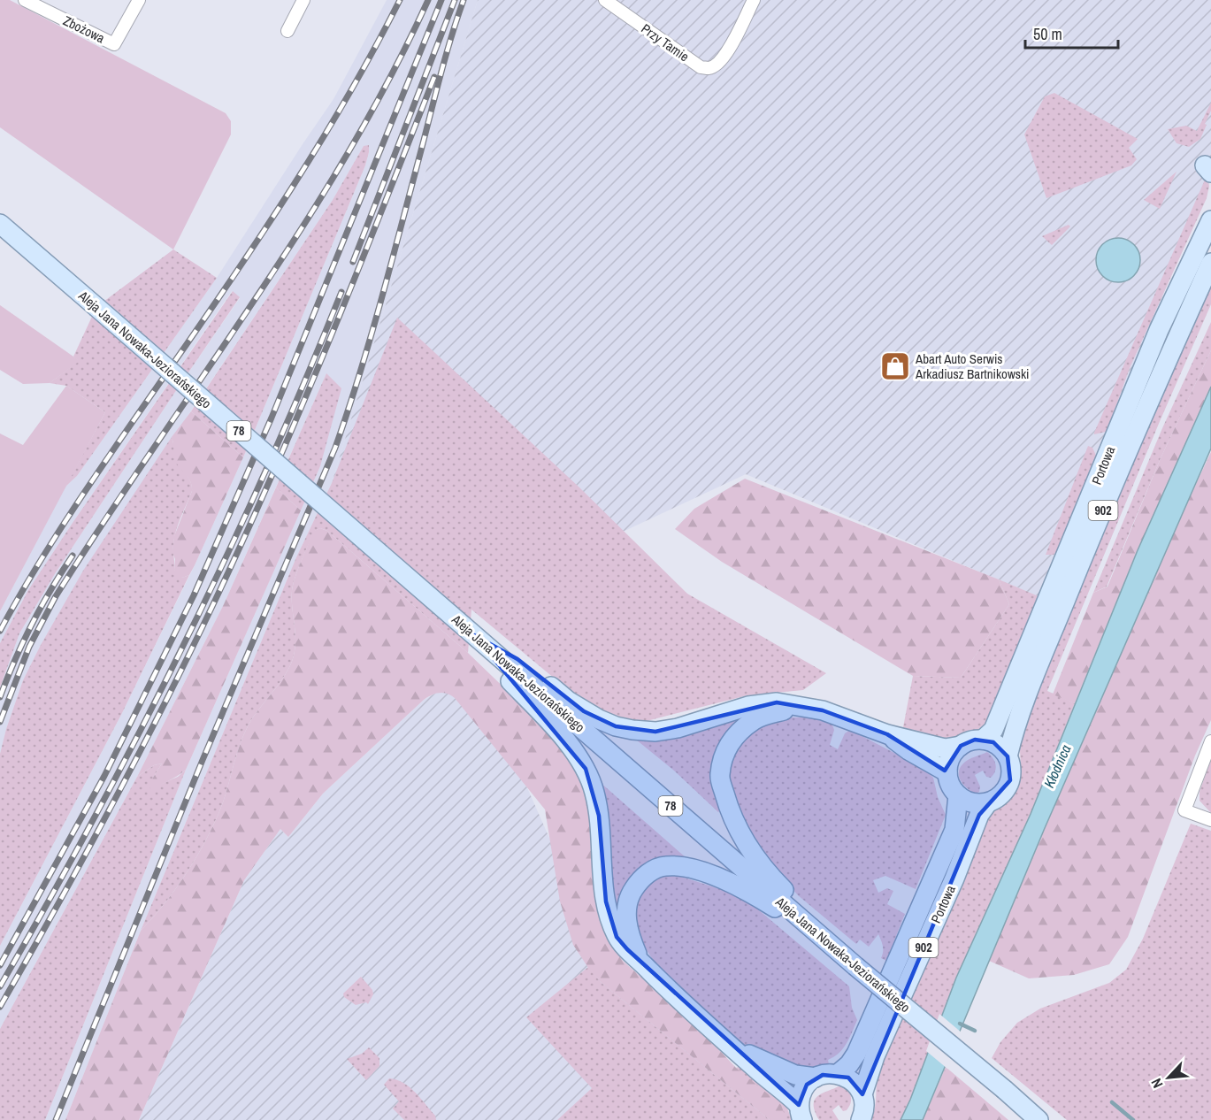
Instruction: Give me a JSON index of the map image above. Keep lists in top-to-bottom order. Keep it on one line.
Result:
{"streets":{"main road":["Aleja Jana Nowaka-Jeziorańskiego","78","Portowa","902"],"street":["Zbożowa","Przy Tamie"]},"crossings":[["Portowa","902"]],"water":["Kłodnica"],"places":{"shop":["Abart Auto Serwis Arkadiusz Bartnikowski"]},"scale_bar":"50 m","north":"bottom left"}
